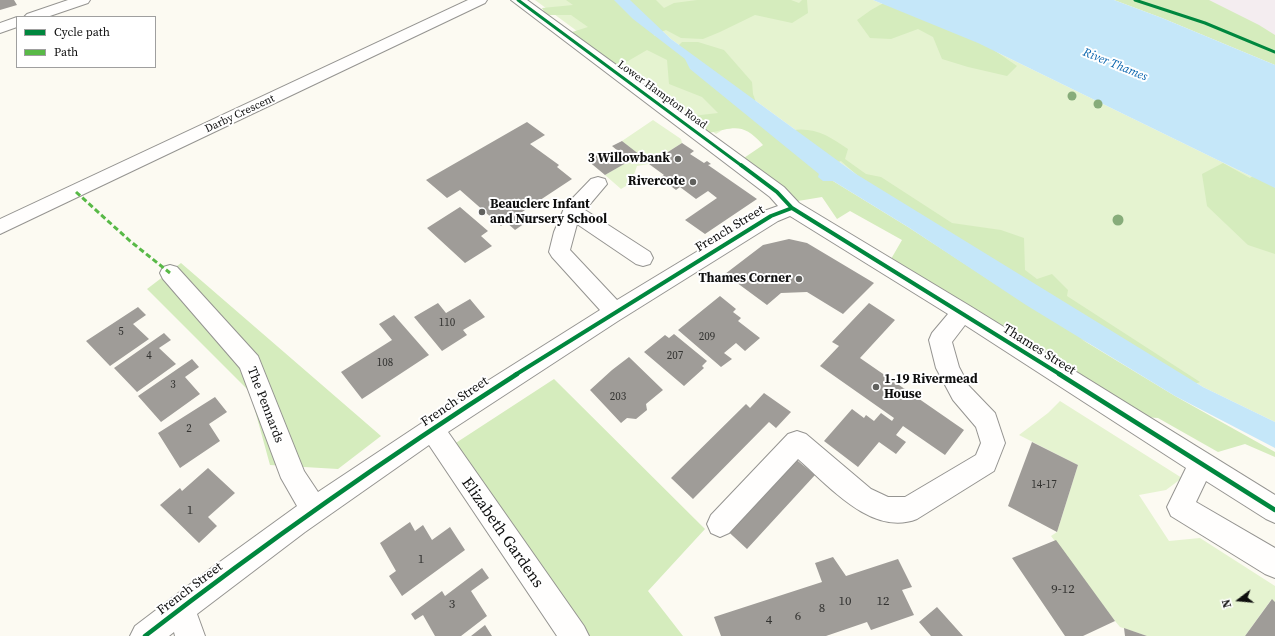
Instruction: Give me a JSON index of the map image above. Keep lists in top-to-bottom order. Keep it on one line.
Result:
{"streets":{"street":["Lower Hampton Road","Darby Crescent","French Street","Thames Street","The Pennards","Elizabeth Gardens"]},"crossings":[["Lower Hampton Road","French Street"],["Lower Hampton Road","Thames Street"],["French Street","Thames Street"],["French Street","The Pennards"],["French Street","Elizabeth Gardens"]],"water":["River Thames"],"places":["3 Willowbank","Rivercote","Beauclerc Infant and Nursery School","Thames Corner","1-19 Rivermead House"],"house_numbers":["110","5","209","4","207","108","3","203","2","14-17","1","1","9-12","10","12","3","8","6","4"],"legend":["Cycle path","Path"],"north":"left"}
